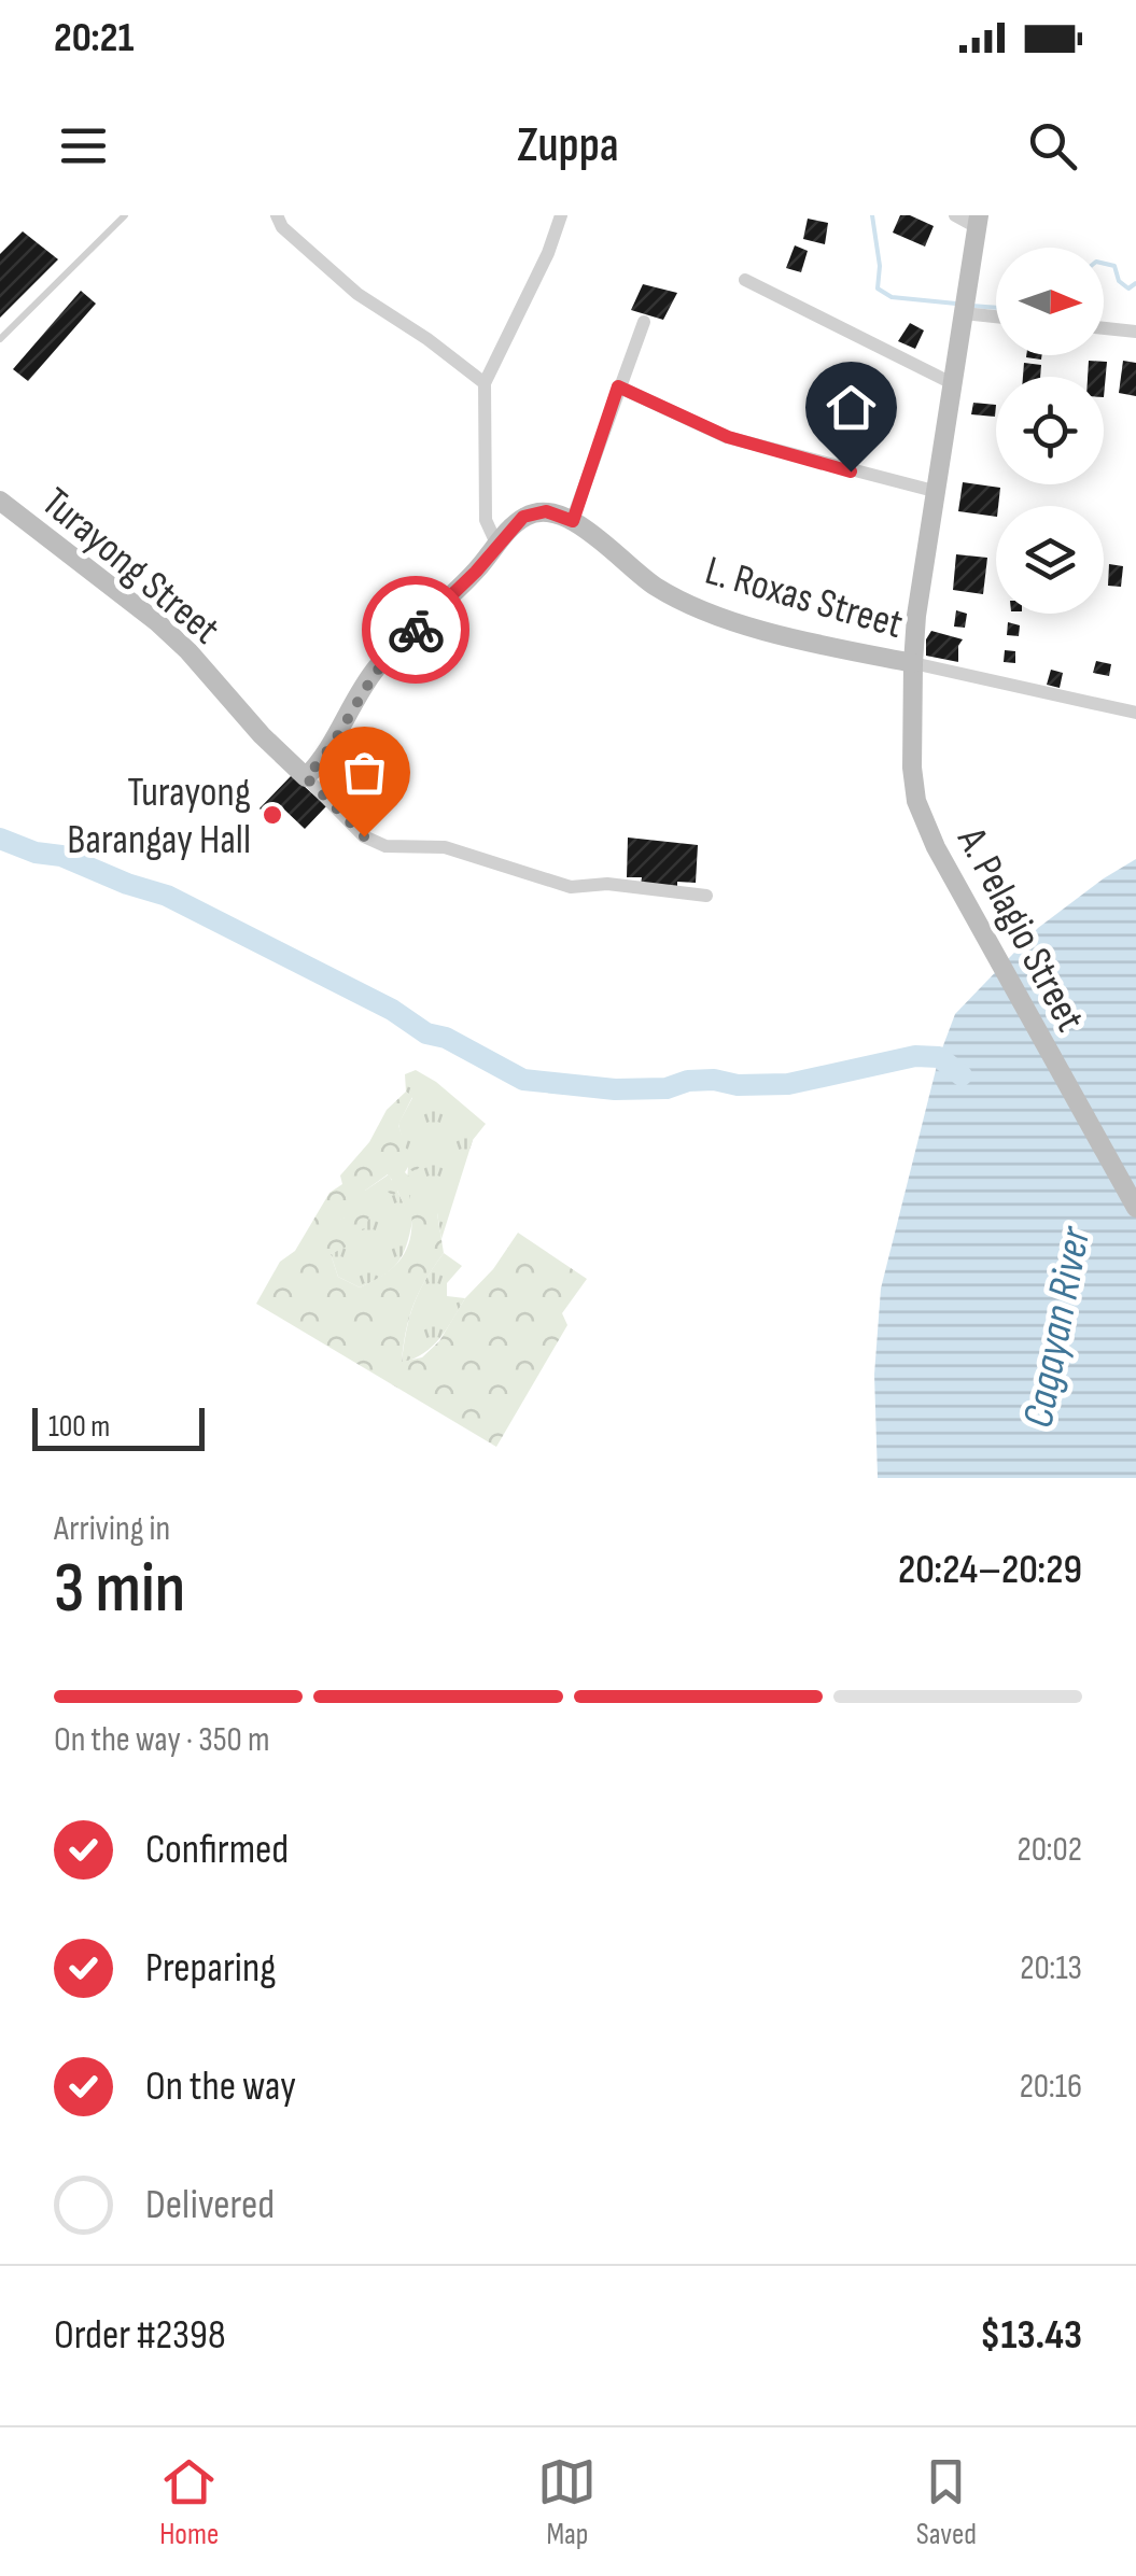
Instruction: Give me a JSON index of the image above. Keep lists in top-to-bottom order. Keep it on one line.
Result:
{"streets":{"street":["Turayong Street","L. Roxas Street","A. Pelagio Street"]},"crossings":[["L. Roxas Street","A. Pelagio Street"]],"water":["Cagayan River"],"places":["Turayong Barangay Hall"],"scale_bar":"100 m","north":"right","page":{"status":"20:21","header":"Zuppa","scale":"100 m","heading":["3 min","Arriving in","20:24–20:29"],"panel":["Order #2398","$13.43"],"bar":"On the way · 350 m","list":[["Confirmed","20:02"],["Preparing","20:13"],["On the way","20:16"],"Delivered"],"tabs":["Home","Map","Saved"]}}
